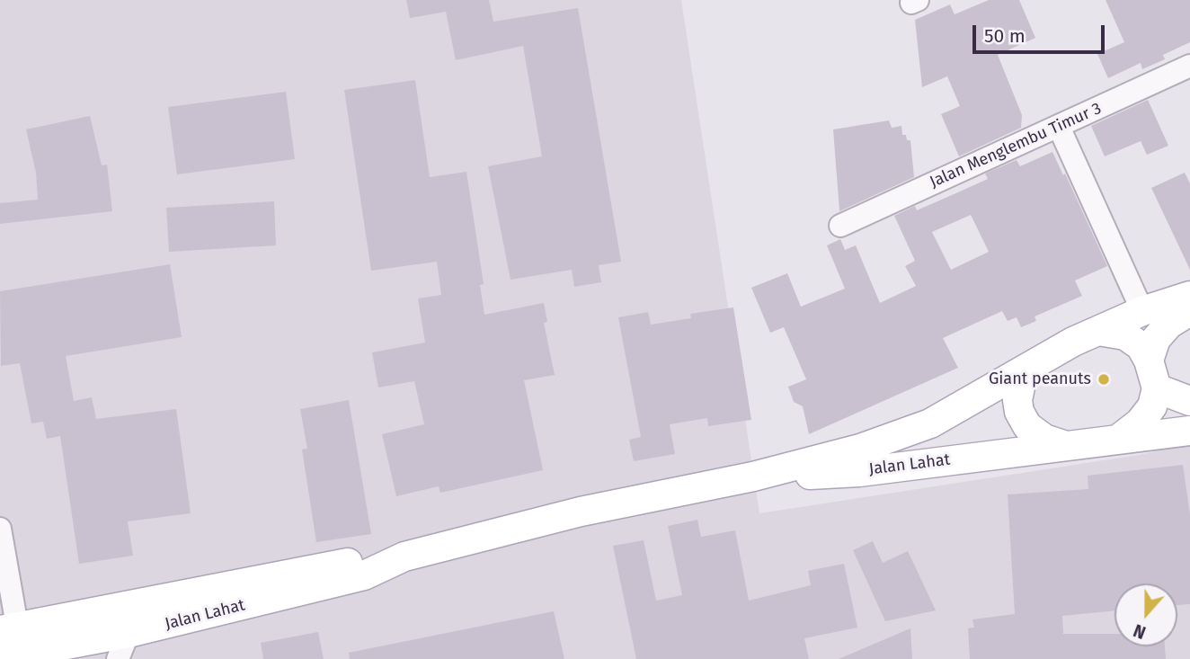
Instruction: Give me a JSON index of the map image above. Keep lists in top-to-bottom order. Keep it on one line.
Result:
{"streets":{"main road":["Jalan Lahat"],"street":["Jalan Menglembu Timur 3"]},"places":["Giant peanuts"],"scale_bar":"50 m","north":"bottom"}
